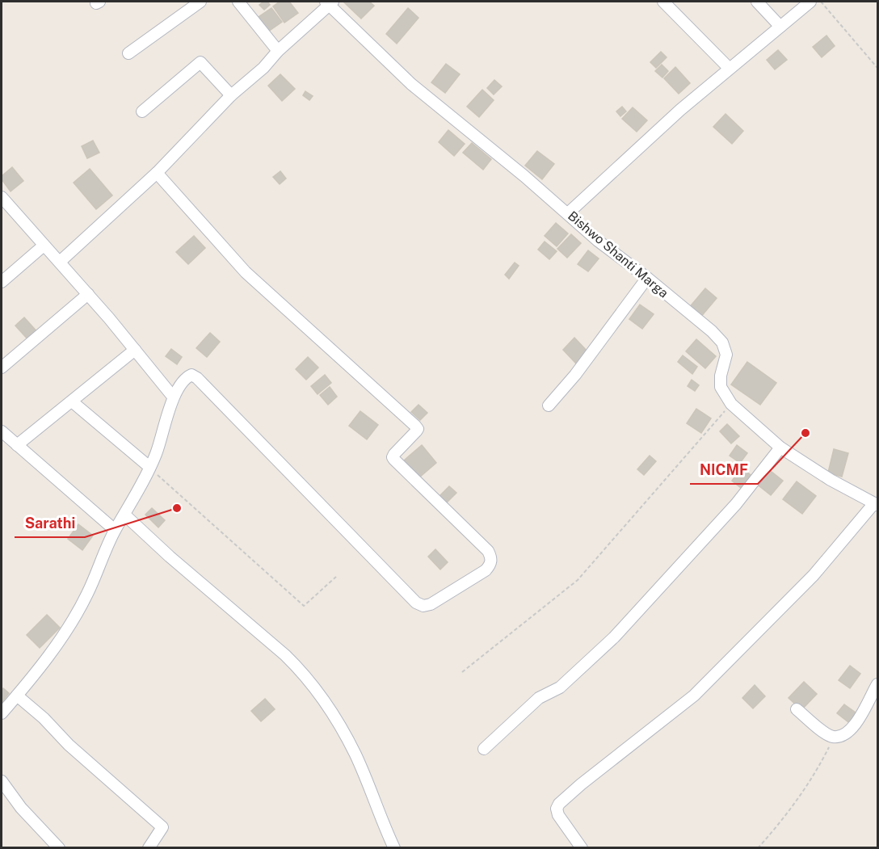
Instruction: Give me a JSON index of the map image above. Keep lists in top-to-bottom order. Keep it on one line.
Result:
{"streets":{"street":["Bishwo Shanti Marga"]},"places":["NICMF","Sarathi"]}
